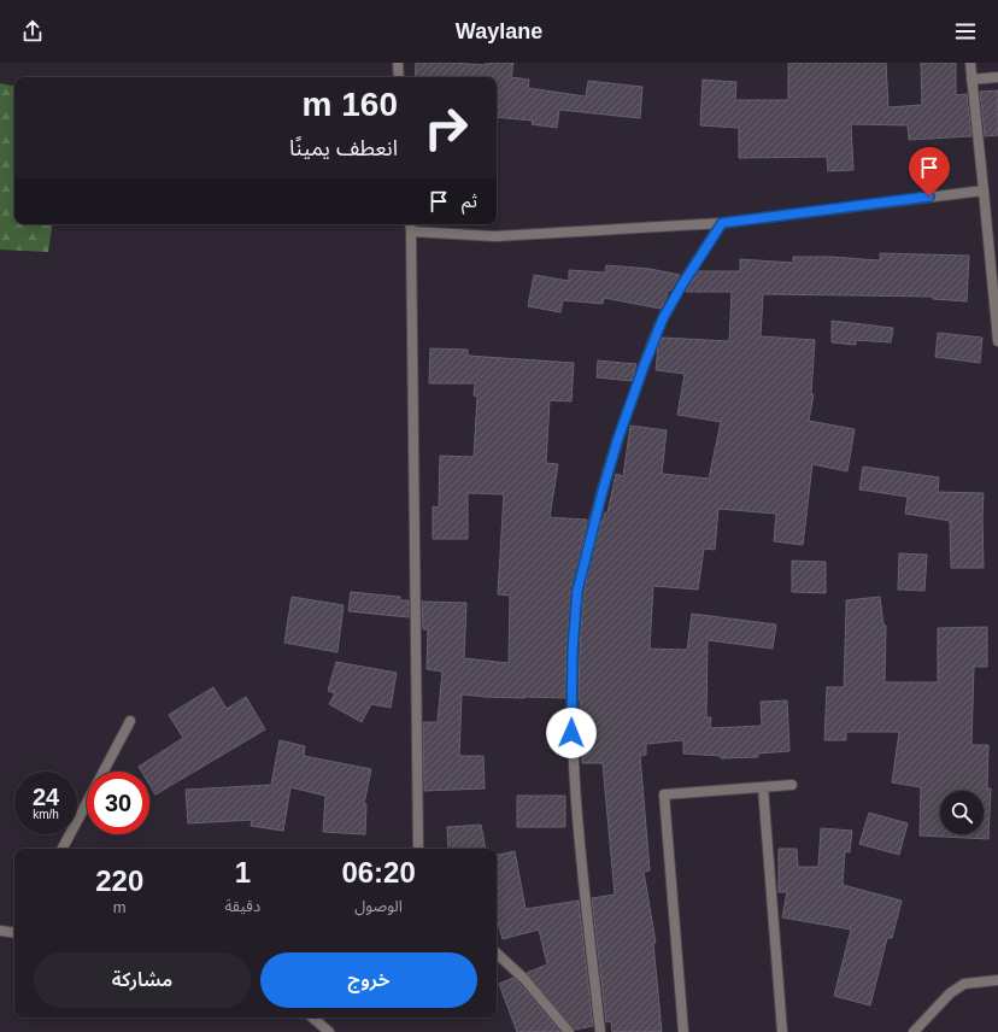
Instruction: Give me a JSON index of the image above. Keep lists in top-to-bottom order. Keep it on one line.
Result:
{"page":{"header":"Waylane","turn":["160 m","انعطف يمينًا"],"then":"ثم","speed":"24 km/h","limit":"30","eta":["06:20","الوصول","1","دقيقة","220","m"],"buttons":["خروج","مشاركة"]}}
